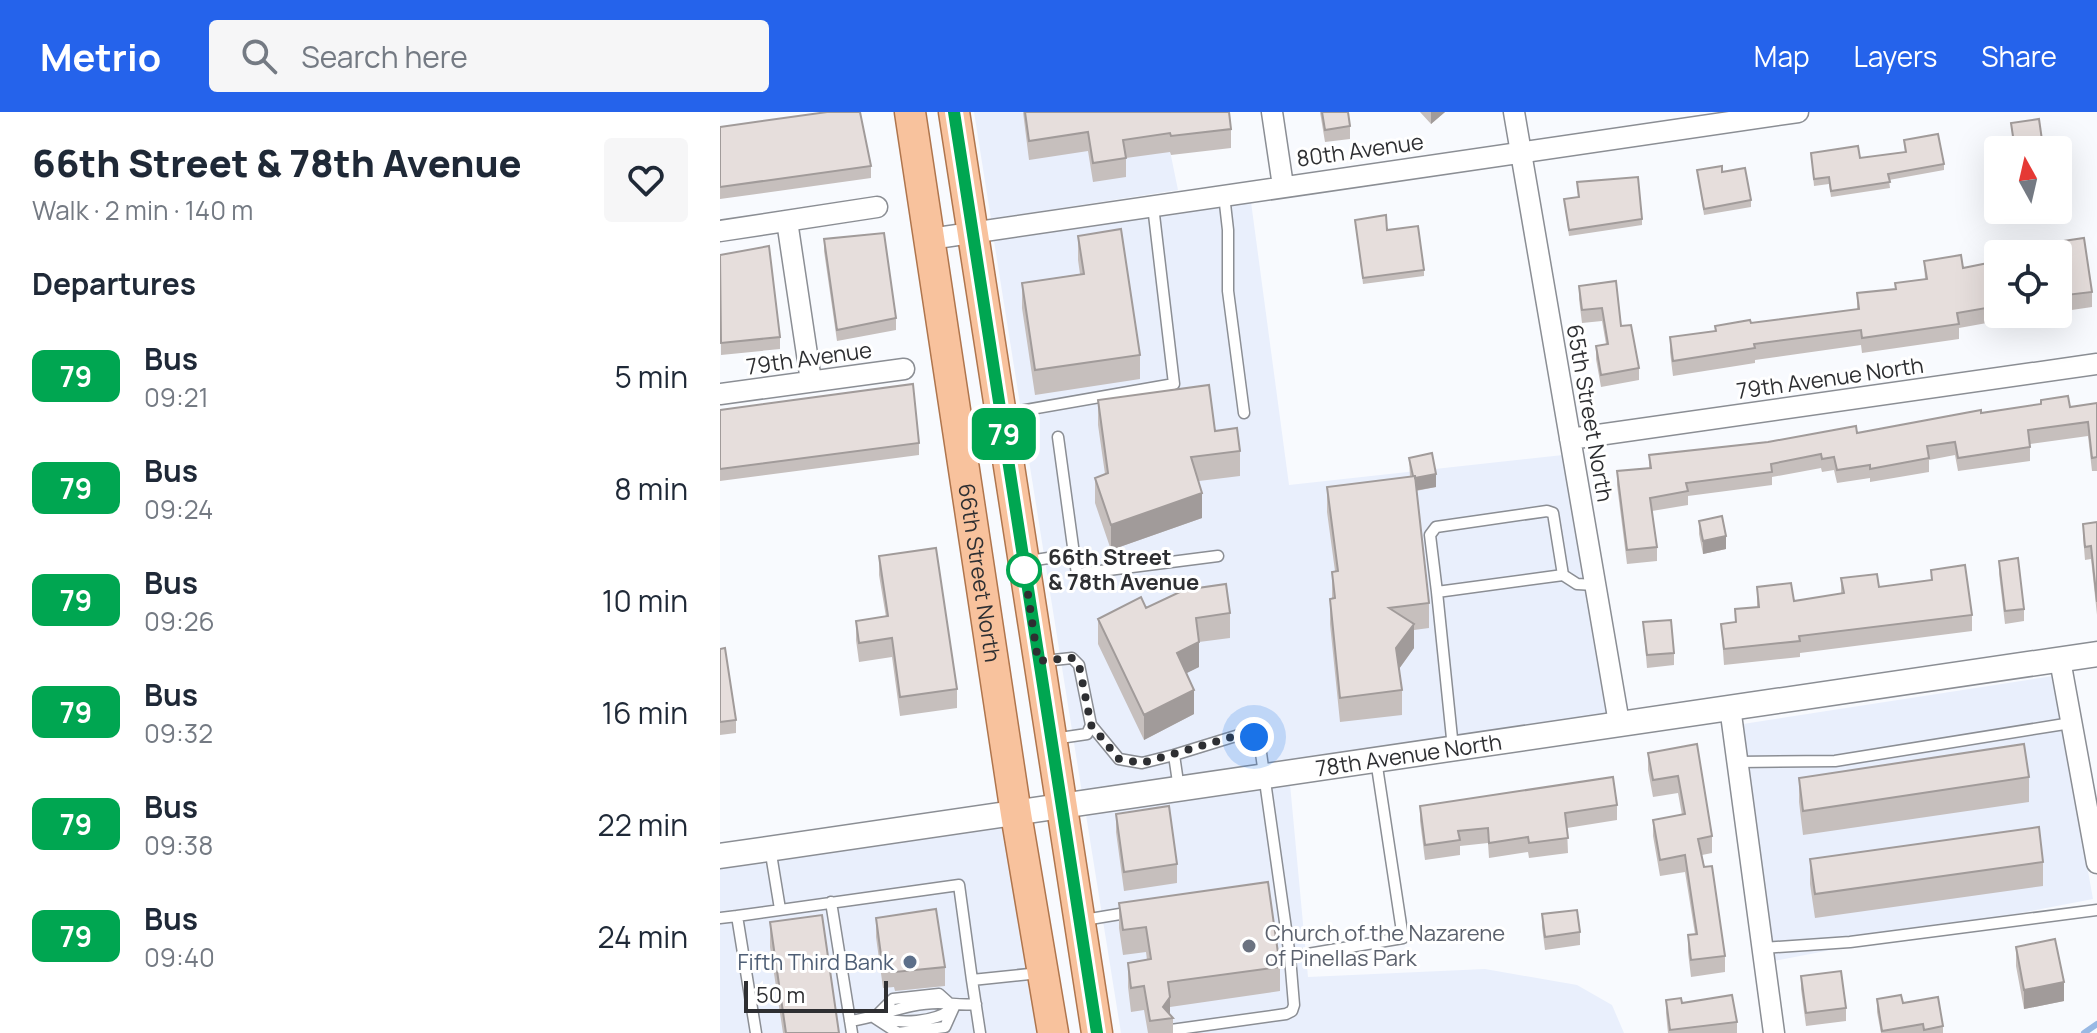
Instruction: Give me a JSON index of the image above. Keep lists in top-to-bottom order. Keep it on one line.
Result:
{"streets":{"main road":["66th Street North"],"street":["80th Avenue","79th Avenue","79th Avenue North","65th Street North","78th Avenue North"]},"crossings":[["80th Avenue","65th Street North"],["80th Avenue","66th Street North"],["79th Avenue North","65th Street North"],["65th Street North","78th Avenue North"],["66th Street North","78th Avenue North"]],"places":["66th Street & 78th Avenue","Church of the Nazarene of Pinellas Park","Fifth Third Bank"],"lines":["bus line 79"],"scale_bar":"50 m","north":"top","page":{"header":"Metrio","search":"Search here","nav":["Map","Layers","Share"],"heading":[["66th Street & 78th Avenue","Walk · 2 min · 140 m"],"Departures"],"on_map":"79","list":[{"mark":"79","name":"Bus","note":"09:21","value":"5 min"},{"mark":"79","name":"Bus","note":"09:24","value":"8 min"},{"mark":"79","name":"Bus","note":"09:26","value":"10 min"},{"mark":"79","name":"Bus","note":"09:32","value":"16 min"},{"mark":"79","name":"Bus","note":"09:38","value":"22 min"},{"mark":"79","name":"Bus","note":"09:40","value":"24 min"}],"scale":"50 m"}}
